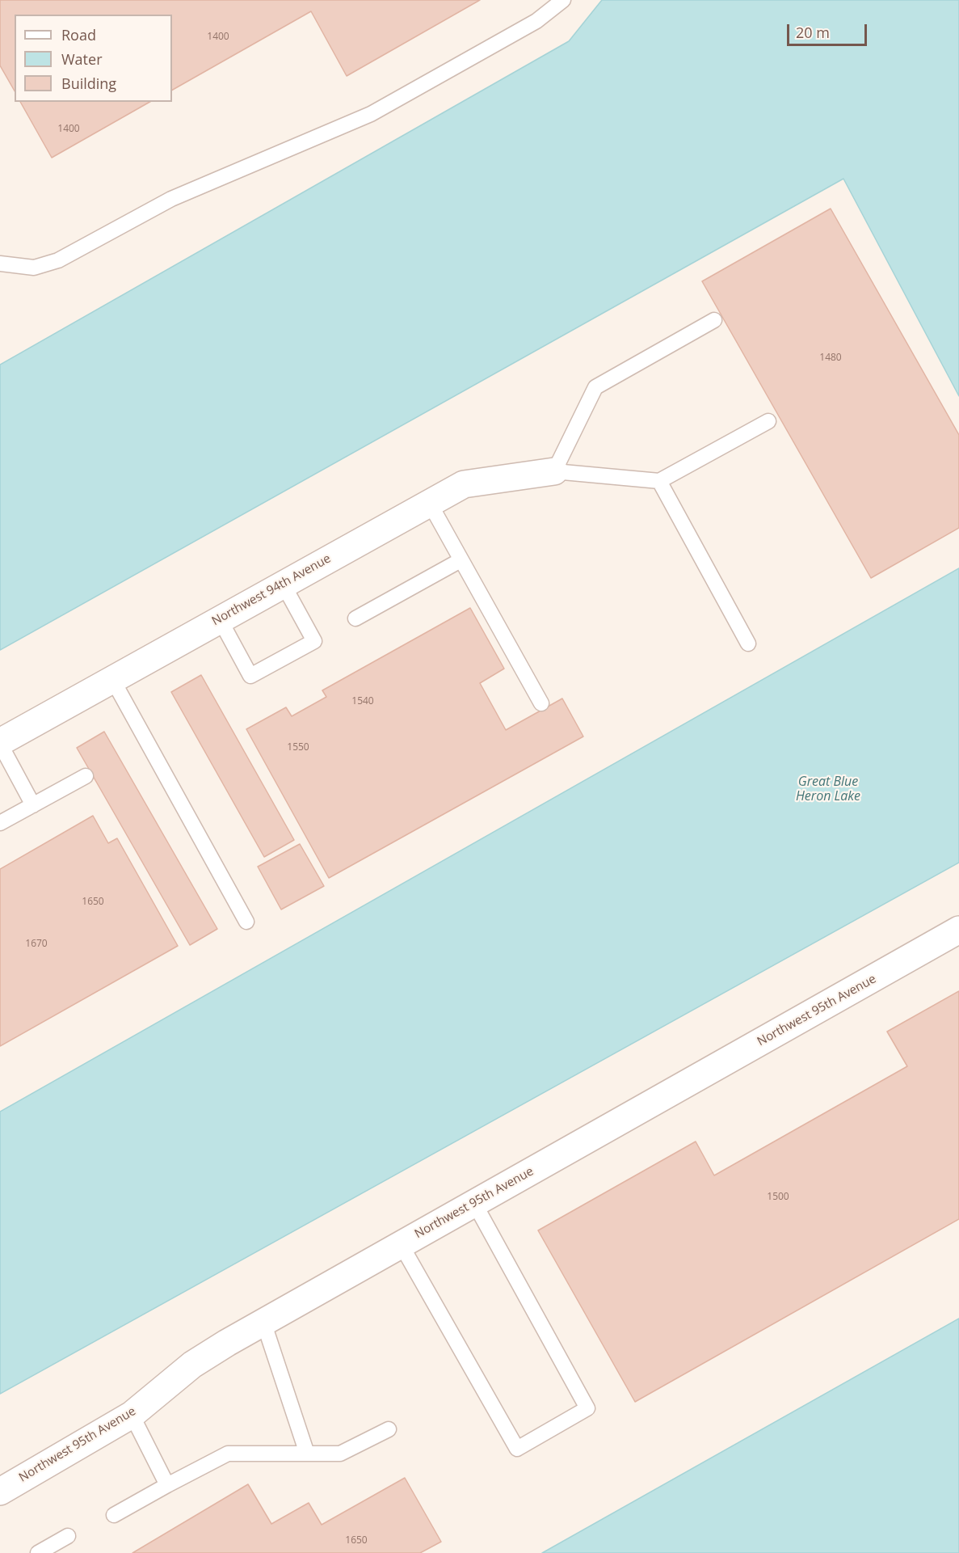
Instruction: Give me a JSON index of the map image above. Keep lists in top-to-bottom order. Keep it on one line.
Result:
{"streets":{"street":["Northwest 94th Avenue","Northwest 95th Avenue"]},"water":["Great Blue Heron Lake"],"house_numbers":["1400","1400","1480","1540","1550","1650","1670","1500","1650"],"legend":["Road","Water","Building"],"scale_bar":"20 m"}
